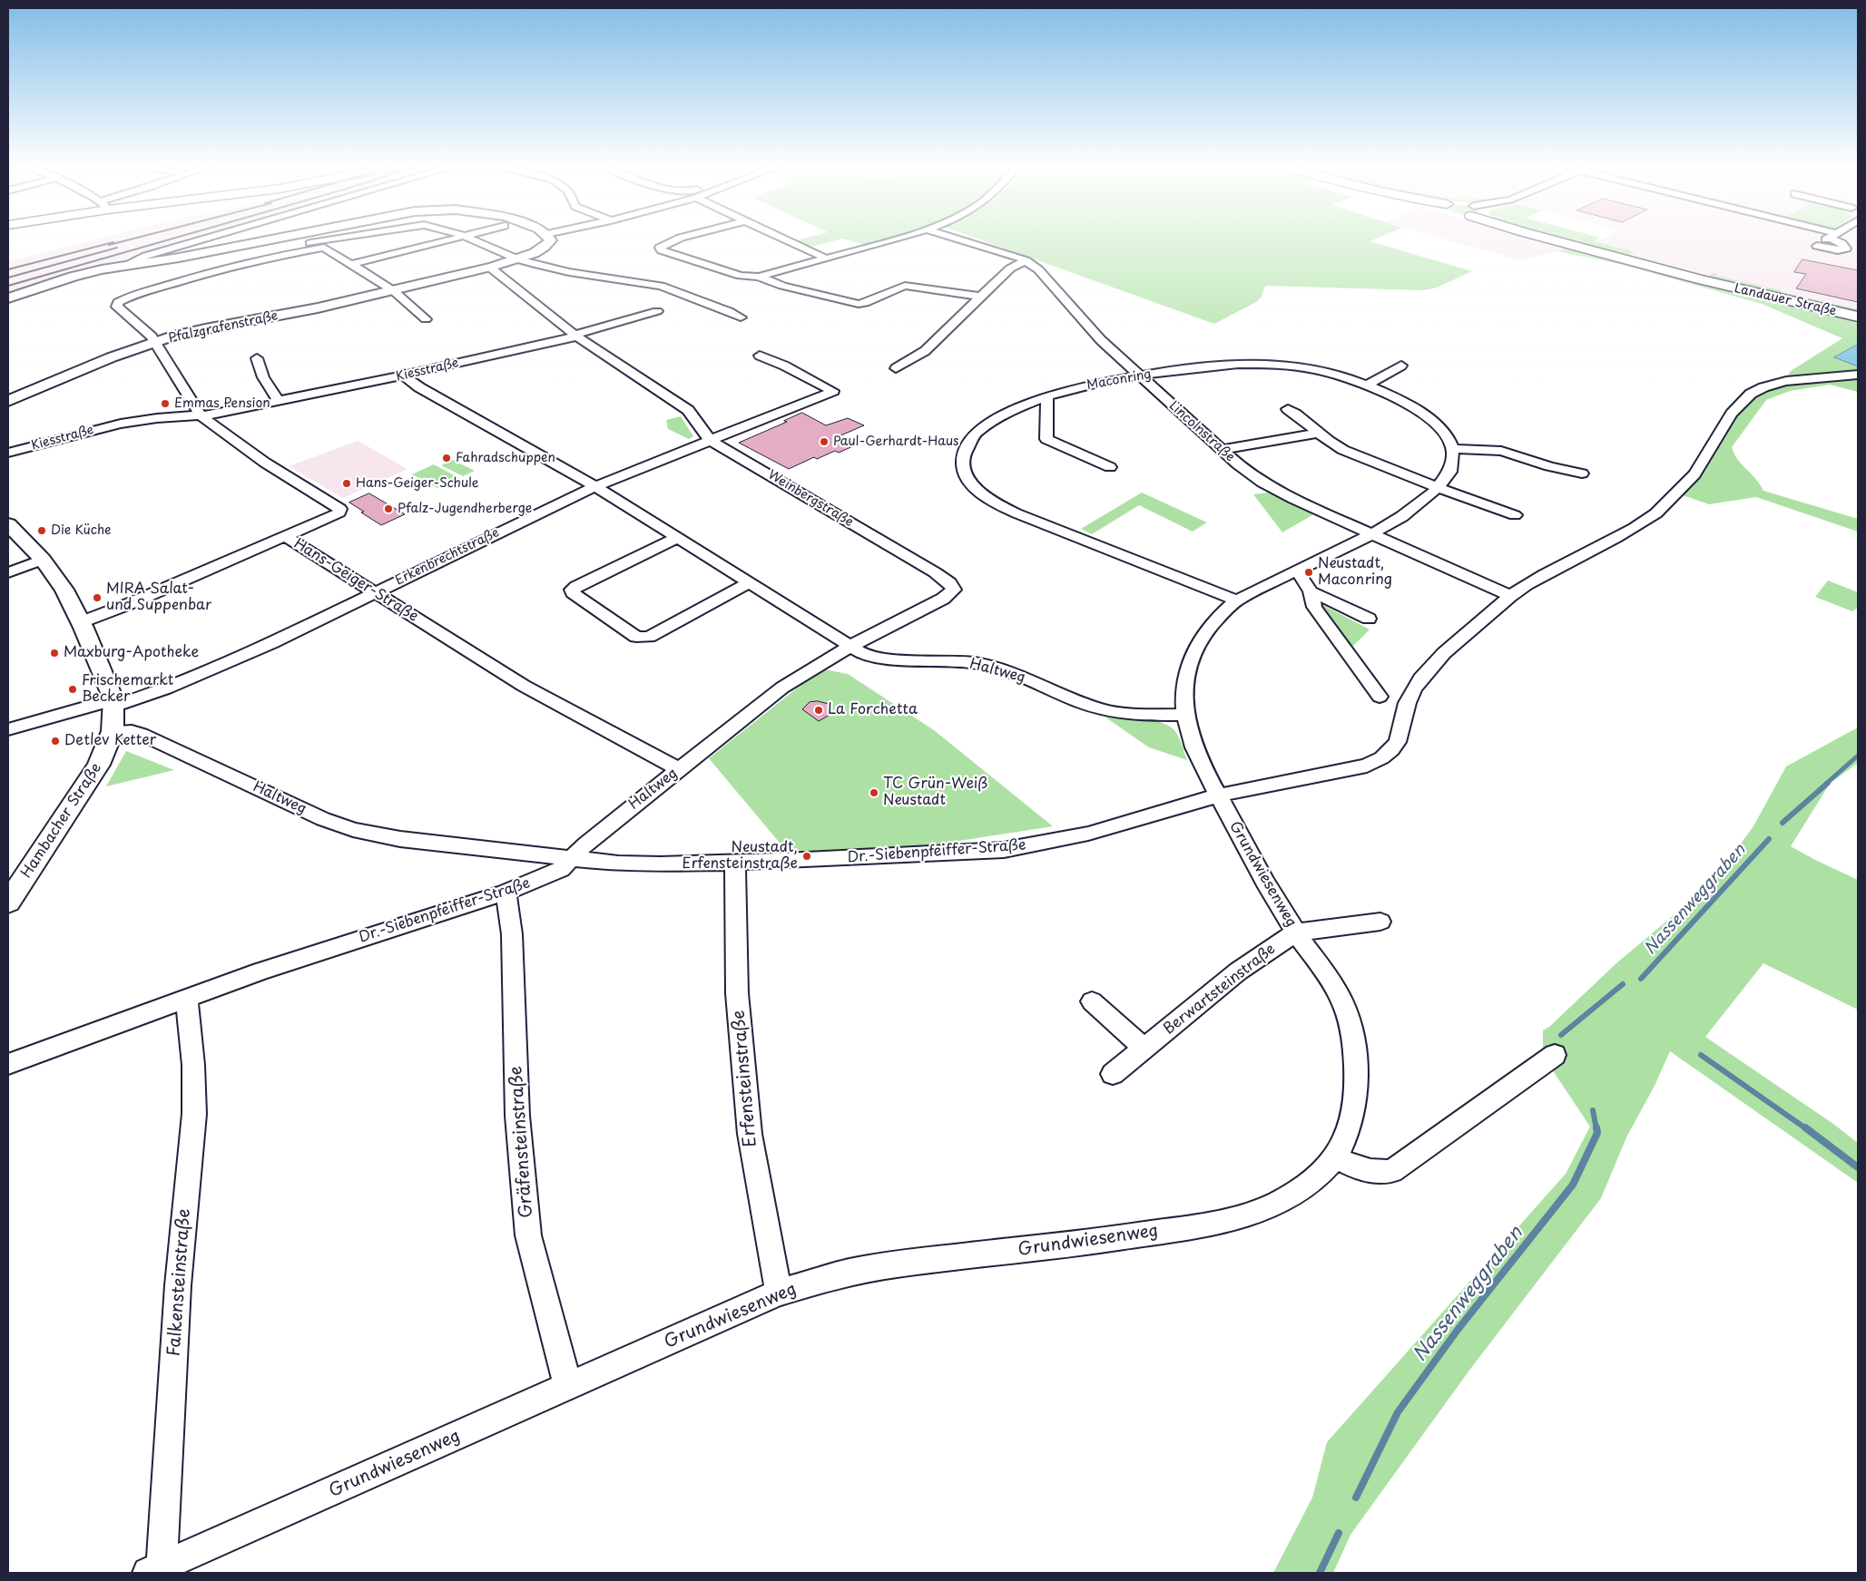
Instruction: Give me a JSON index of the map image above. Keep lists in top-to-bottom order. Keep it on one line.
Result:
{"streets":{"main road":["Landauer Straße"],"street":["Pfalzgrafenstraße","Kiesstraße","Maconring","Lincolnstraße","Weinbergstraße","Erkenbrechtstraße","Hans-Geiger-Straße","Haltweg","Hambacher Straße","Dr.-Siebenpfeiffer-Straße","Grundwiesenweg","Berwartsteinstraße","Erfensteinstraße","Gräfensteinstraße","Falkensteinstraße"]},"crossings":[["Pfalzgrafenstraße","Weinbergstraße"],["Pfalzgrafenstraße","Hans-Geiger-Straße"],["Kiesstraße","Weinbergstraße"],["Kiesstraße","Hans-Geiger-Straße"],["Maconring","Lincolnstraße"],["Maconring","Grundwiesenweg"],["Lincolnstraße","Dr.-Siebenpfeiffer-Straße"],["Weinbergstraße","Erkenbrechtstraße"],["Weinbergstraße","Haltweg"],["Erkenbrechtstraße","Hans-Geiger-Straße"],["Erkenbrechtstraße","Hambacher Straße"],["Hans-Geiger-Straße","Haltweg"],["Haltweg","Hambacher Straße"],["Haltweg","Dr.-Siebenpfeiffer-Straße"],["Haltweg","Grundwiesenweg"],["Dr.-Siebenpfeiffer-Straße","Grundwiesenweg"],["Dr.-Siebenpfeiffer-Straße","Erfensteinstraße"],["Dr.-Siebenpfeiffer-Straße","Gräfensteinstraße"],["Dr.-Siebenpfeiffer-Straße","Falkensteinstraße"],["Grundwiesenweg","Berwartsteinstraße"],["Grundwiesenweg","Erfensteinstraße"],["Grundwiesenweg","Gräfensteinstraße"],["Grundwiesenweg","Falkensteinstraße"]],"water":["Nassenweggraben"],"places":["Emmas Pension","Paul-Gerhardt-Haus","Fahradschuppen","Hans-Geiger-Schule","Pfalz-Jugendherberge","Die Küche","Neustadt, Maconring","MIRA Salat- und Suppenbar","Maxburg-Apotheke","Frischemarkt Becker","La Forchetta","Detlev Ketter","TC Grün-Weiß Neustadt","Neustadt, Erfensteinstraße"]}
